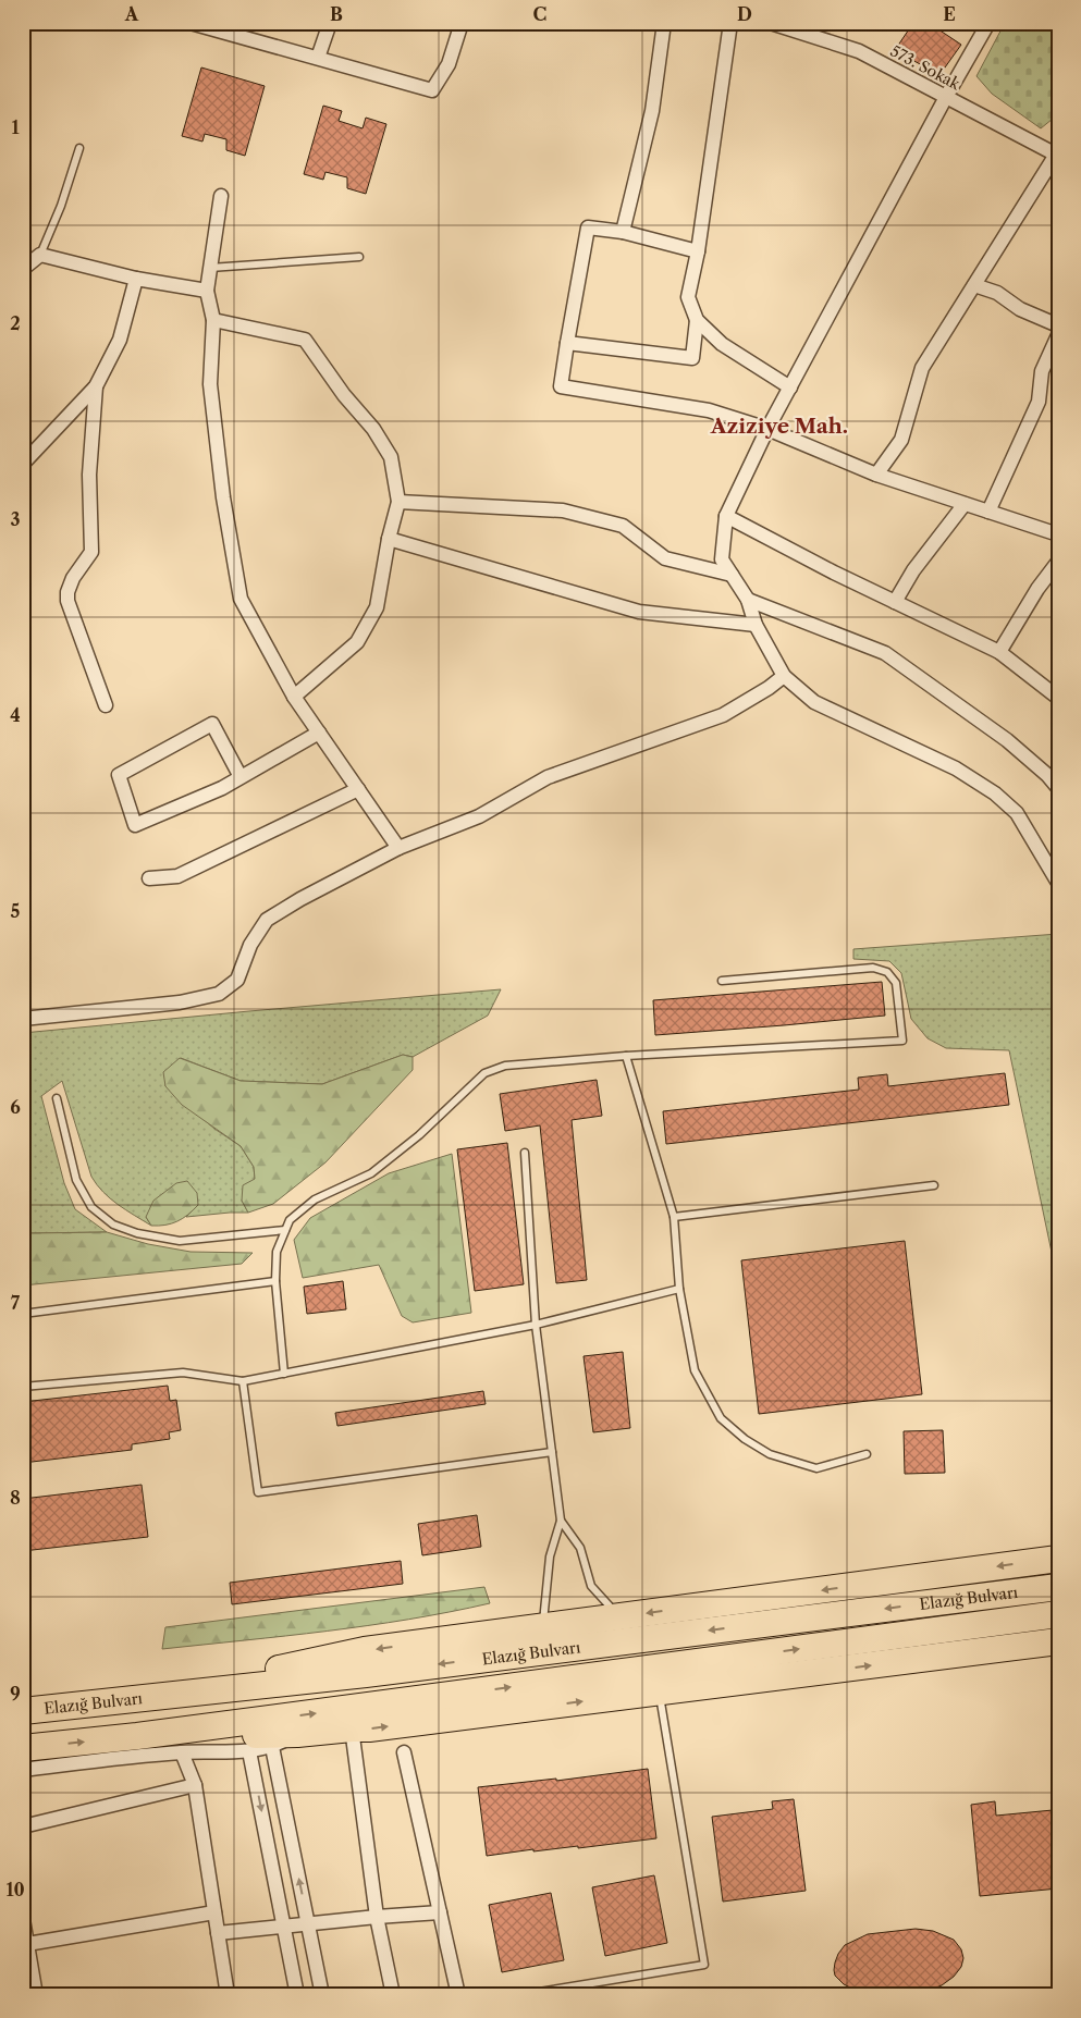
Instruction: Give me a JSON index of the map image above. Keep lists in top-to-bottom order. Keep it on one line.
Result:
{"streets":{"highway":["Elazığ Bulvarı"],"street":["573. Sokak"]},"districts":["Aziziye Mah."],"grid":{"columns":["A","B","C","D","E"],"rows":["1","2","3","4","5","6","7","8","9","10"]}}
